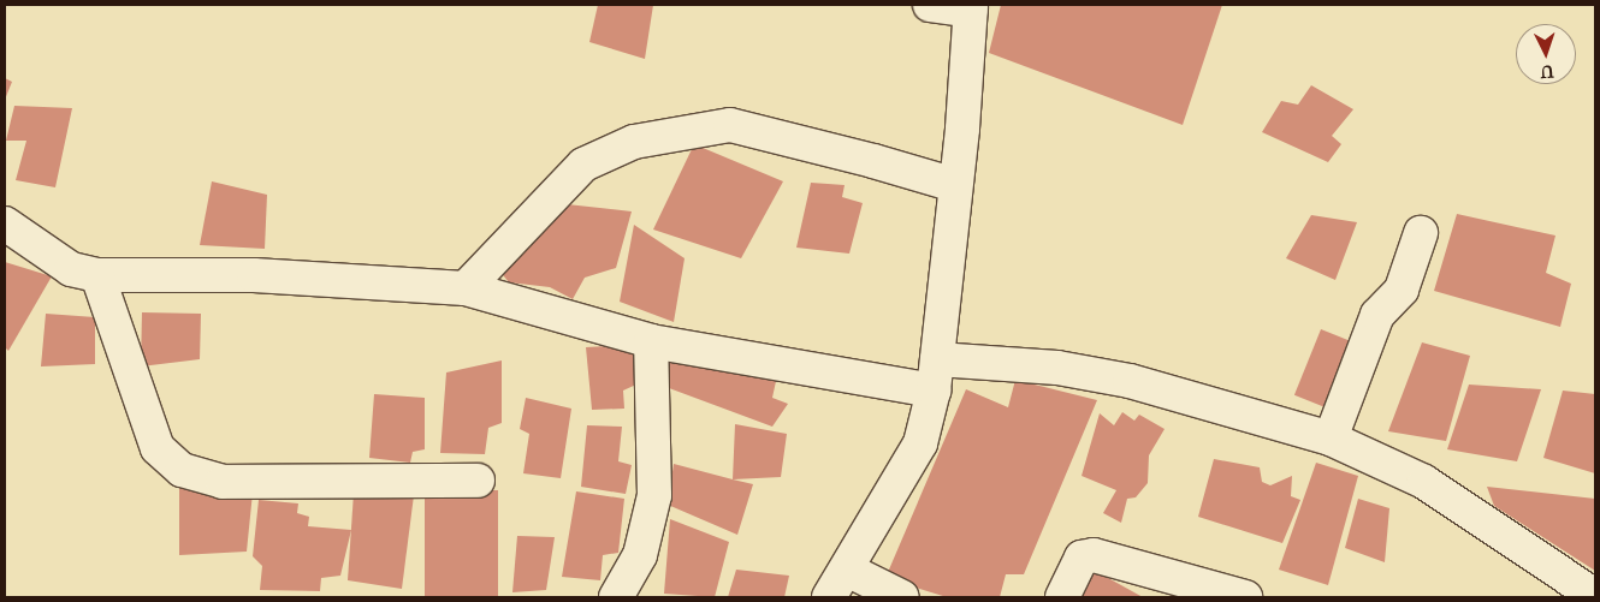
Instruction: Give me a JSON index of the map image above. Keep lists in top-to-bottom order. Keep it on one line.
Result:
{"north":"bottom"}
